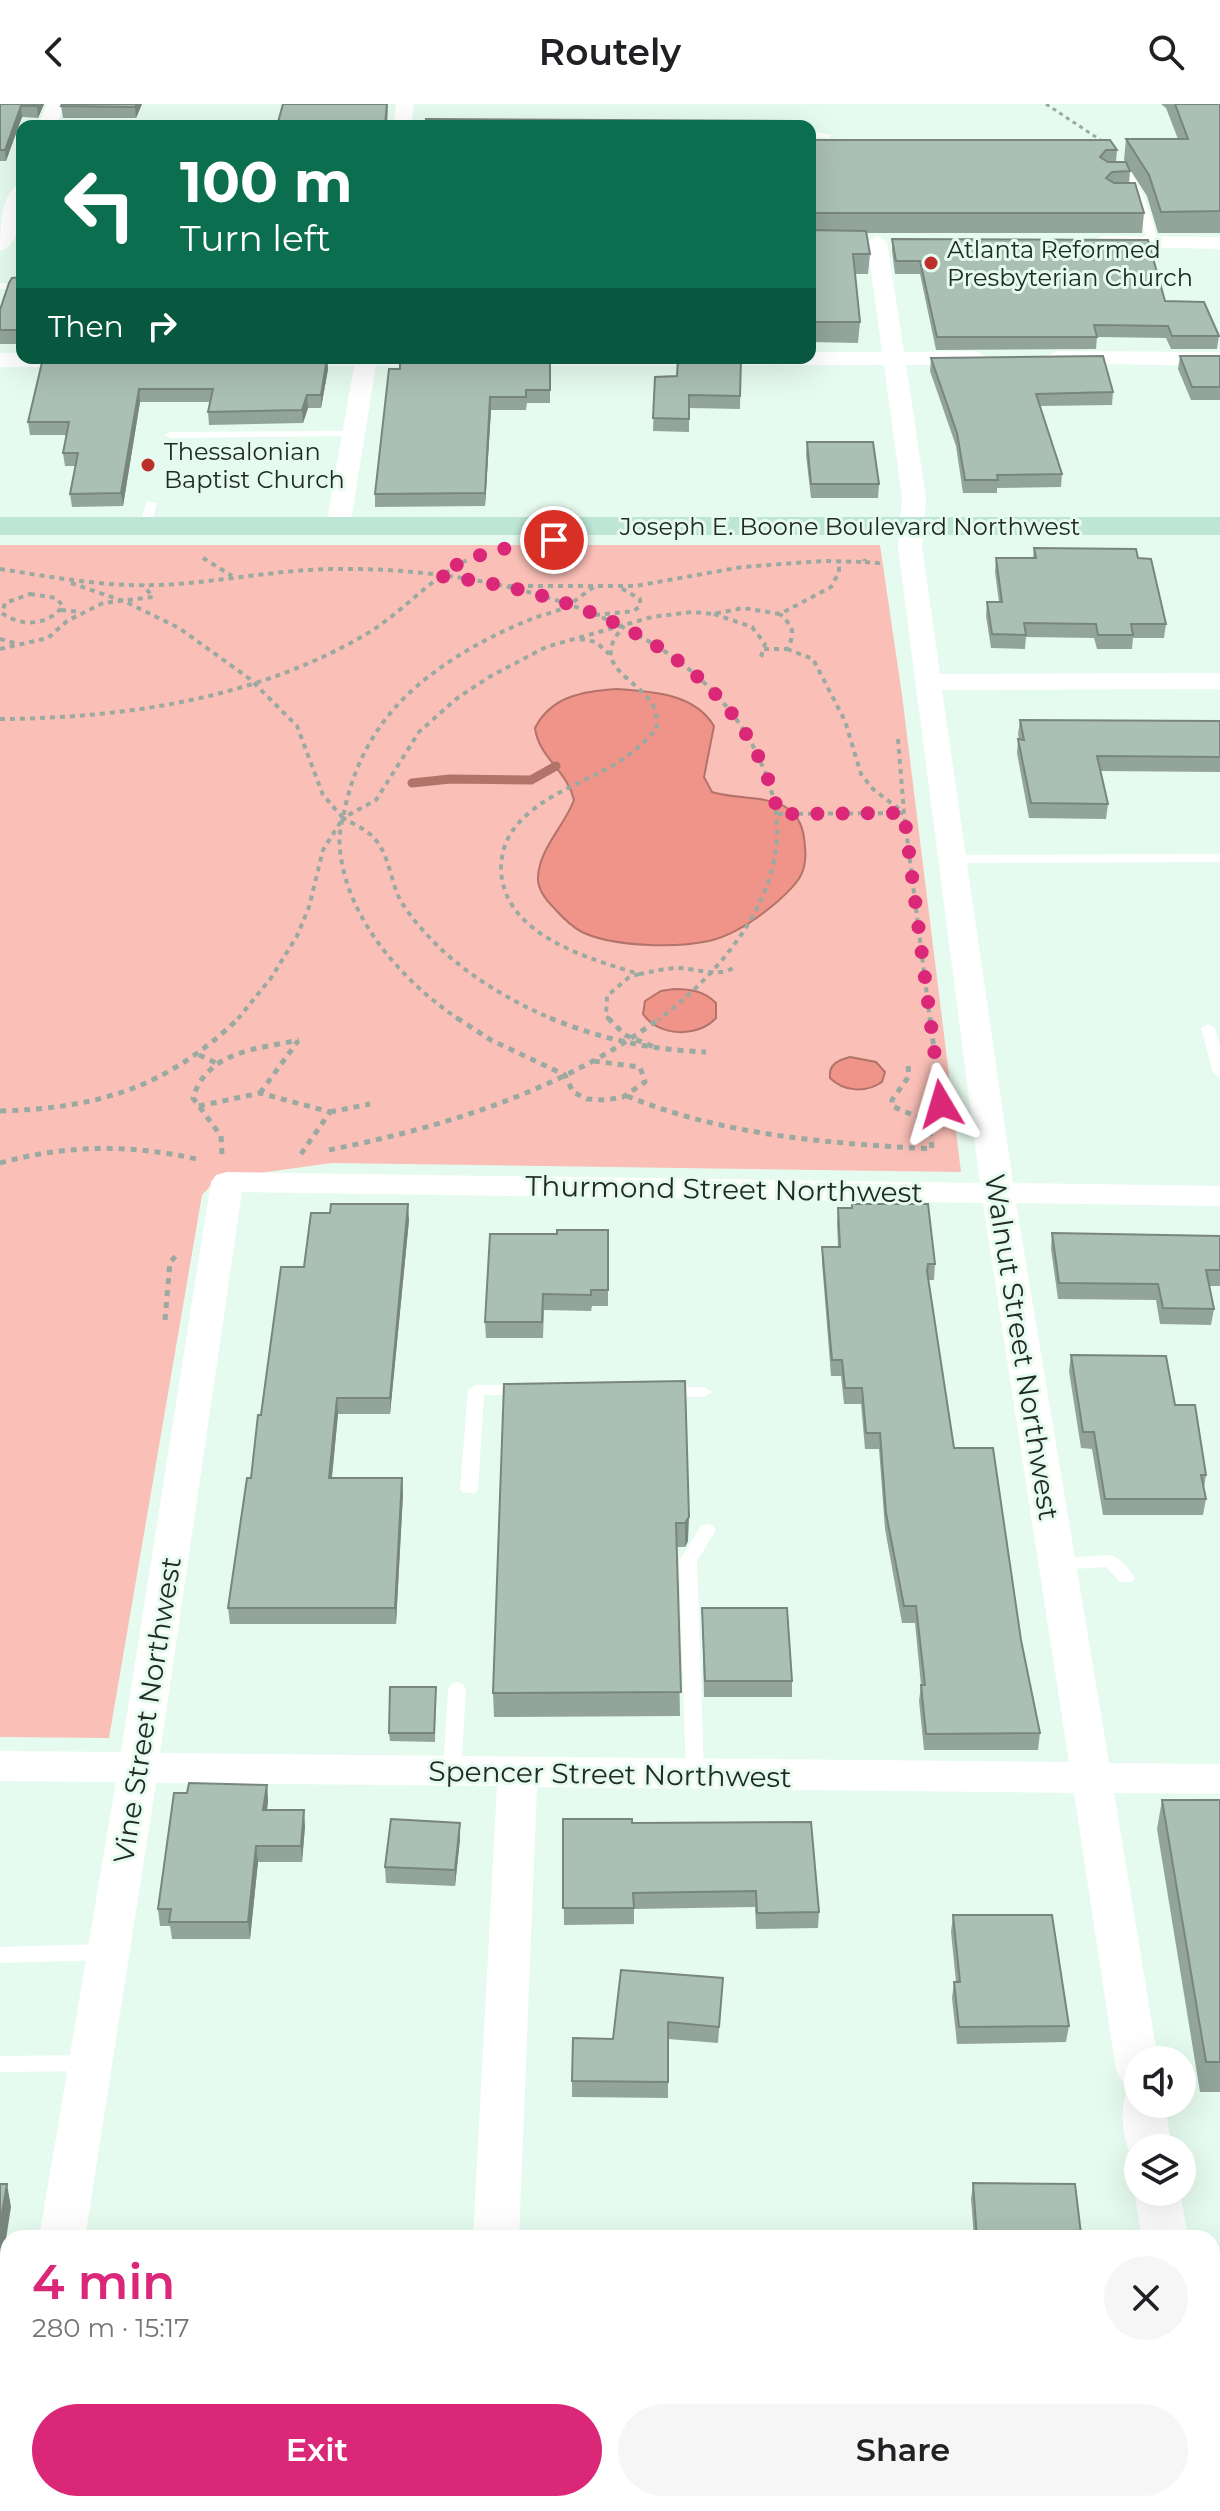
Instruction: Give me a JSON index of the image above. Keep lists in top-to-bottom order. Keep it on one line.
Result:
{"streets":{"main road":["Joseph E. Boone Boulevard Northwest"],"street":["Thurmond Street Northwest","Walnut Street Northwest","Vine Street Northwest","Spencer Street Northwest"]},"crossings":[["Joseph E. Boone Boulevard Northwest","Walnut Street Northwest"],["Thurmond Street Northwest","Walnut Street Northwest"],["Thurmond Street Northwest","Vine Street Northwest"],["Walnut Street Northwest","Spencer Street Northwest"],["Vine Street Northwest","Spencer Street Northwest"]],"places":["Atlanta Reformed Presbyterian Church","Thessalonian Baptist Church"],"page":{"header":"Routely","turn":["100 m","Turn left"],"then":"Then","heading":["4 min","280 m · 15:17"],"buttons":["Exit","Share"]}}
